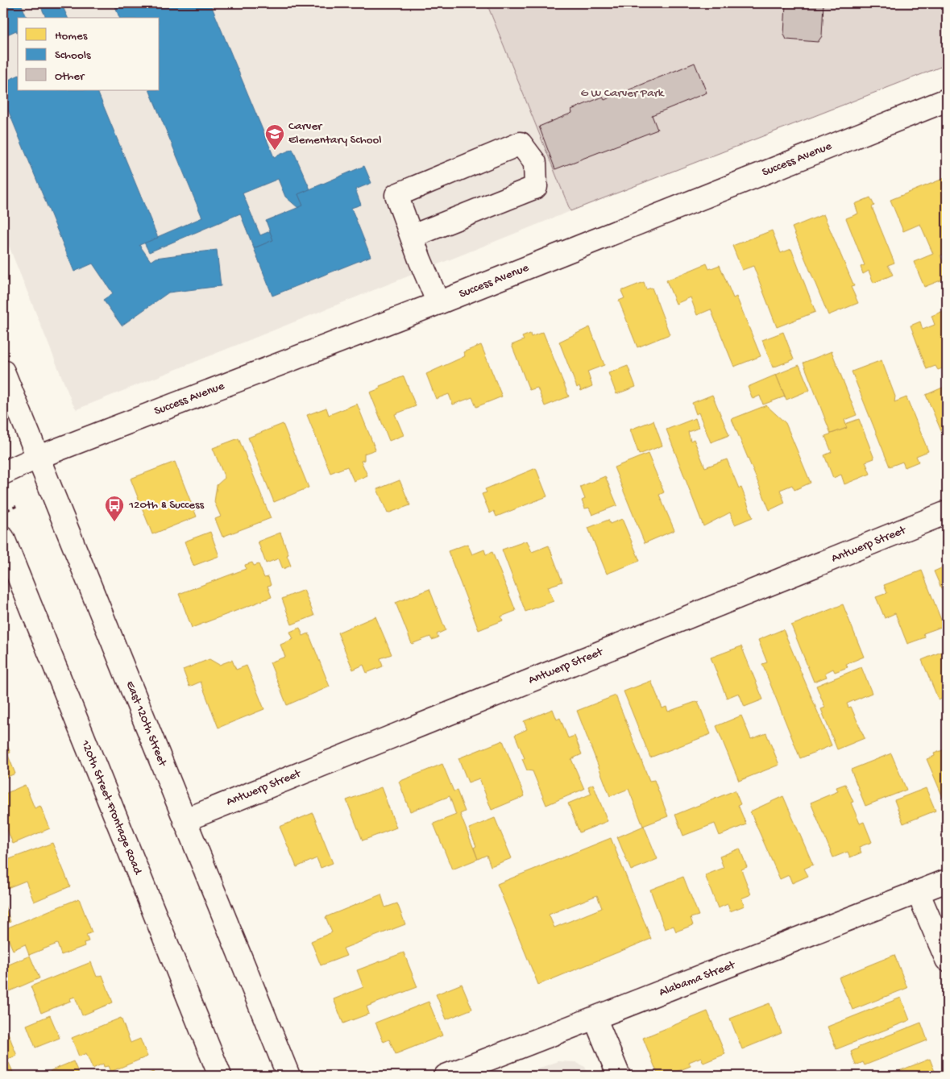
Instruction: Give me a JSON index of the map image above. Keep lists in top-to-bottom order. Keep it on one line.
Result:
{"streets":{"street":["Success Avenue","Antwerp Street","East 120th Street","120th Street Frontage Road","Alabama Street"]},"crossings":[["Success Avenue","East 120th Street"],["Antwerp Street","East 120th Street"]],"parks":["G W Carver Park"],"places":{"school or university":["Carver Elementary School"],"bus stop":["120th & Success"]},"legend":["Homes","Schools","Other"]}
